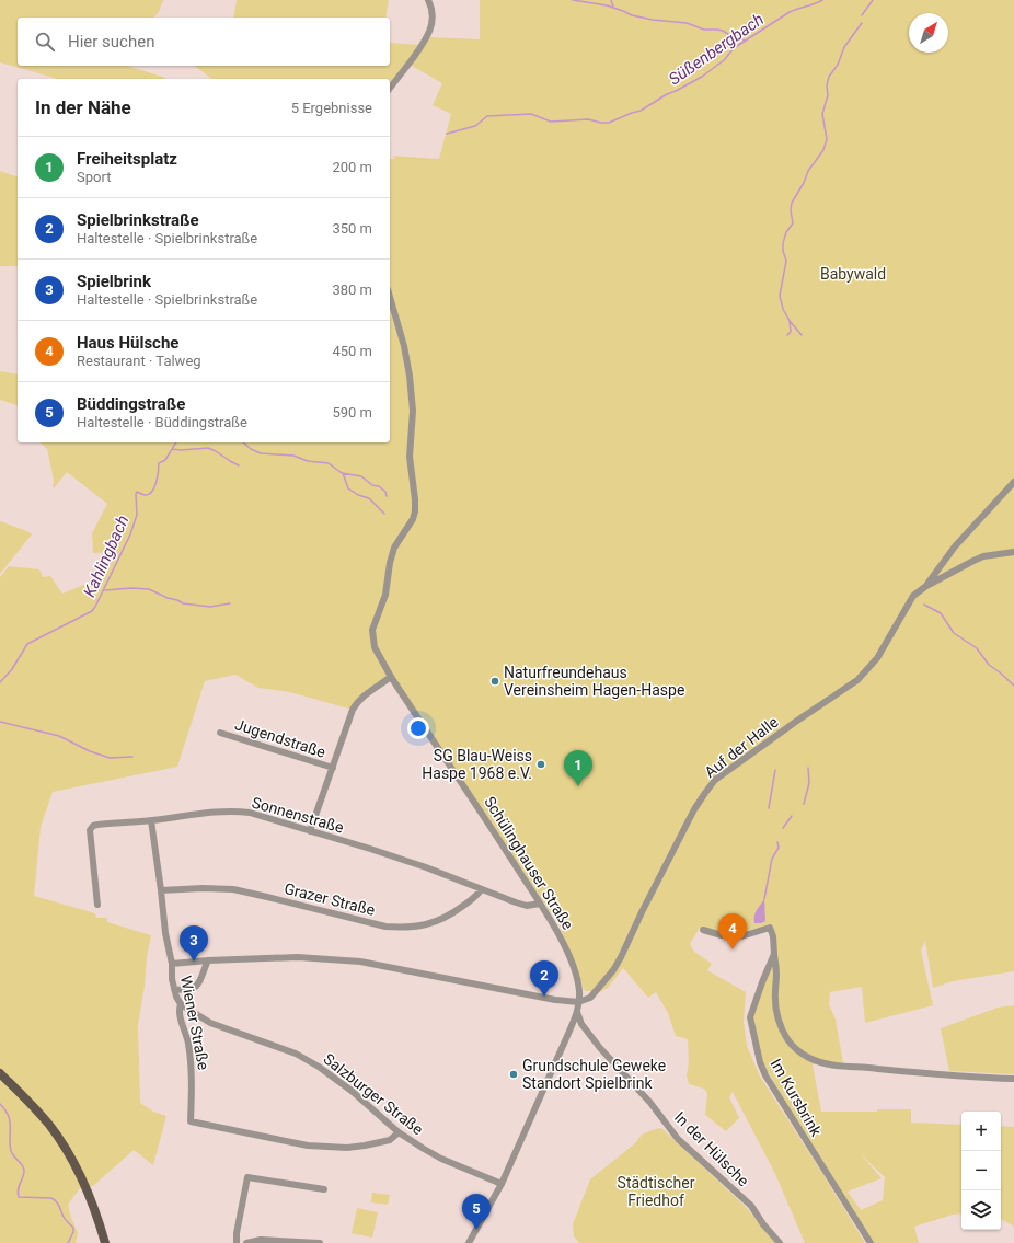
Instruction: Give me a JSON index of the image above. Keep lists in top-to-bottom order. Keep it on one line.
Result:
{"streets":{"street":["Jugendstraße","Auf der Halle","Sonnenstraße","Schülinghauser Straße","Grazer Straße","Wiener Straße","Salzburger Straße","Im Kursbrink","In der Hülsche"]},"crossings":[["Jugendstraße","Sonnenstraße"],["Jugendstraße","Schülinghauser Straße"],["Auf der Halle","Schülinghauser Straße"],["Sonnenstraße","Schülinghauser Straße"],["Sonnenstraße","Grazer Straße"],["Sonnenstraße","Wiener Straße"],["Grazer Straße","Wiener Straße"],["Wiener Straße","Salzburger Straße"]],"water":["Süßenbergbach","Kahlingbach"],"parks":["Babywald","Städtischer Friedhof"],"places":["Naturfreundehaus Vereinsheim Hagen-Haspe","SG Blau-Weiss Haspe 1968 e.V.","Grundschule Geweke Standort Spielbrink"],"north":"top right","page":{"search":"Hier suchen","heading":["In der Nähe","5 Ergebnisse"],"list":[{"mark":"1","name":"Freiheitsplatz","note":"Sport","value":"200 m"},{"mark":"2","name":"Spielbrinkstraße","note":"Haltestelle · Spielbrinkstraße","value":"350 m"},{"mark":"3","name":"Spielbrink","note":"Haltestelle · Spielbrinkstraße","value":"380 m"},{"mark":"4","name":"Haus Hülsche","note":"Restaurant · Talweg","value":"450 m"},{"mark":"5","name":"Büddingstraße","note":"Haltestelle · Büddingstraße","value":"590 m"}],"pins":["1","4","3","2","5"],"map_buttons":["+","−"]}}
